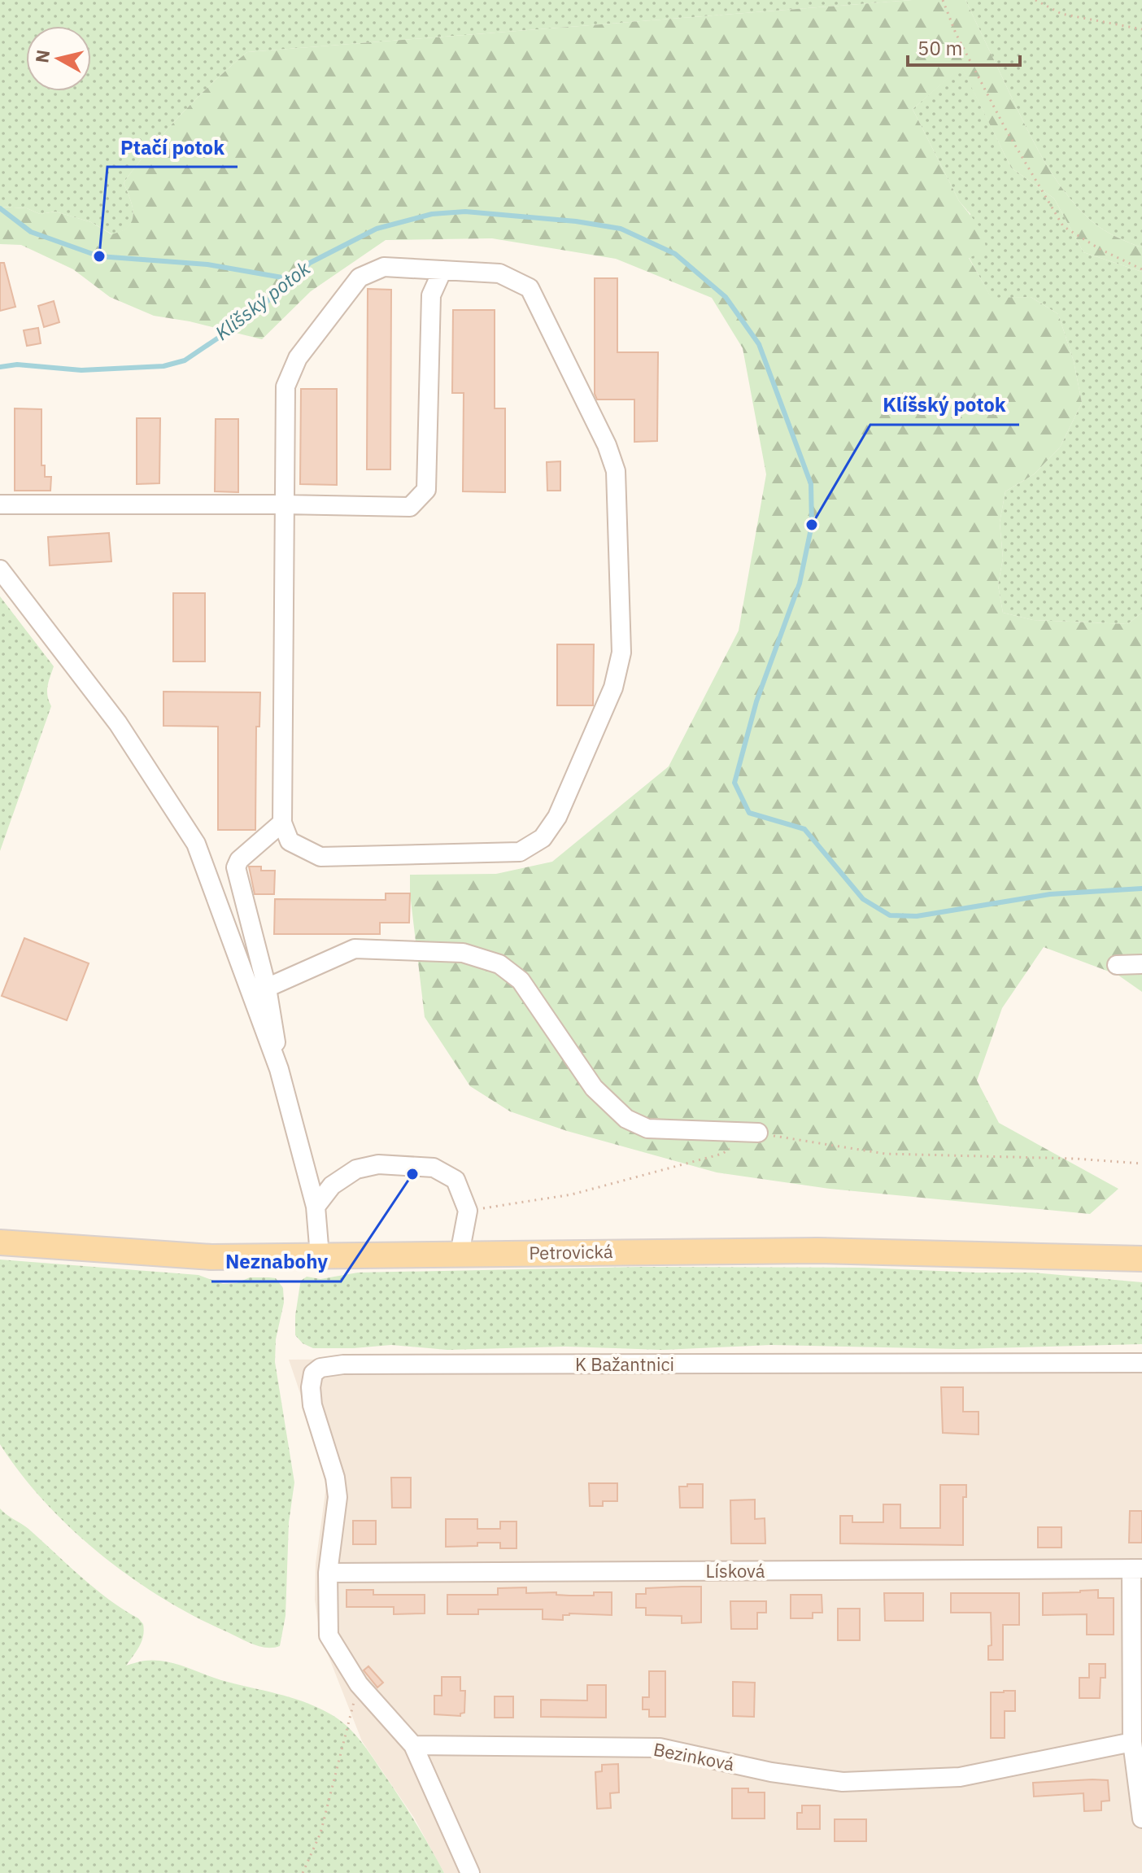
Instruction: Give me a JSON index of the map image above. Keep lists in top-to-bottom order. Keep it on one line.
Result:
{"streets":{"main road":["Petrovická"],"street":["K Bažantnici","Lísková","Bezinková"]},"crossings":[["K Bažantnici","Lísková"]],"water":["Klíšský potok"],"places":["Ptačí potok","Klíšský potok","Neznabohy"],"scale_bar":"50 m","north":"left"}
